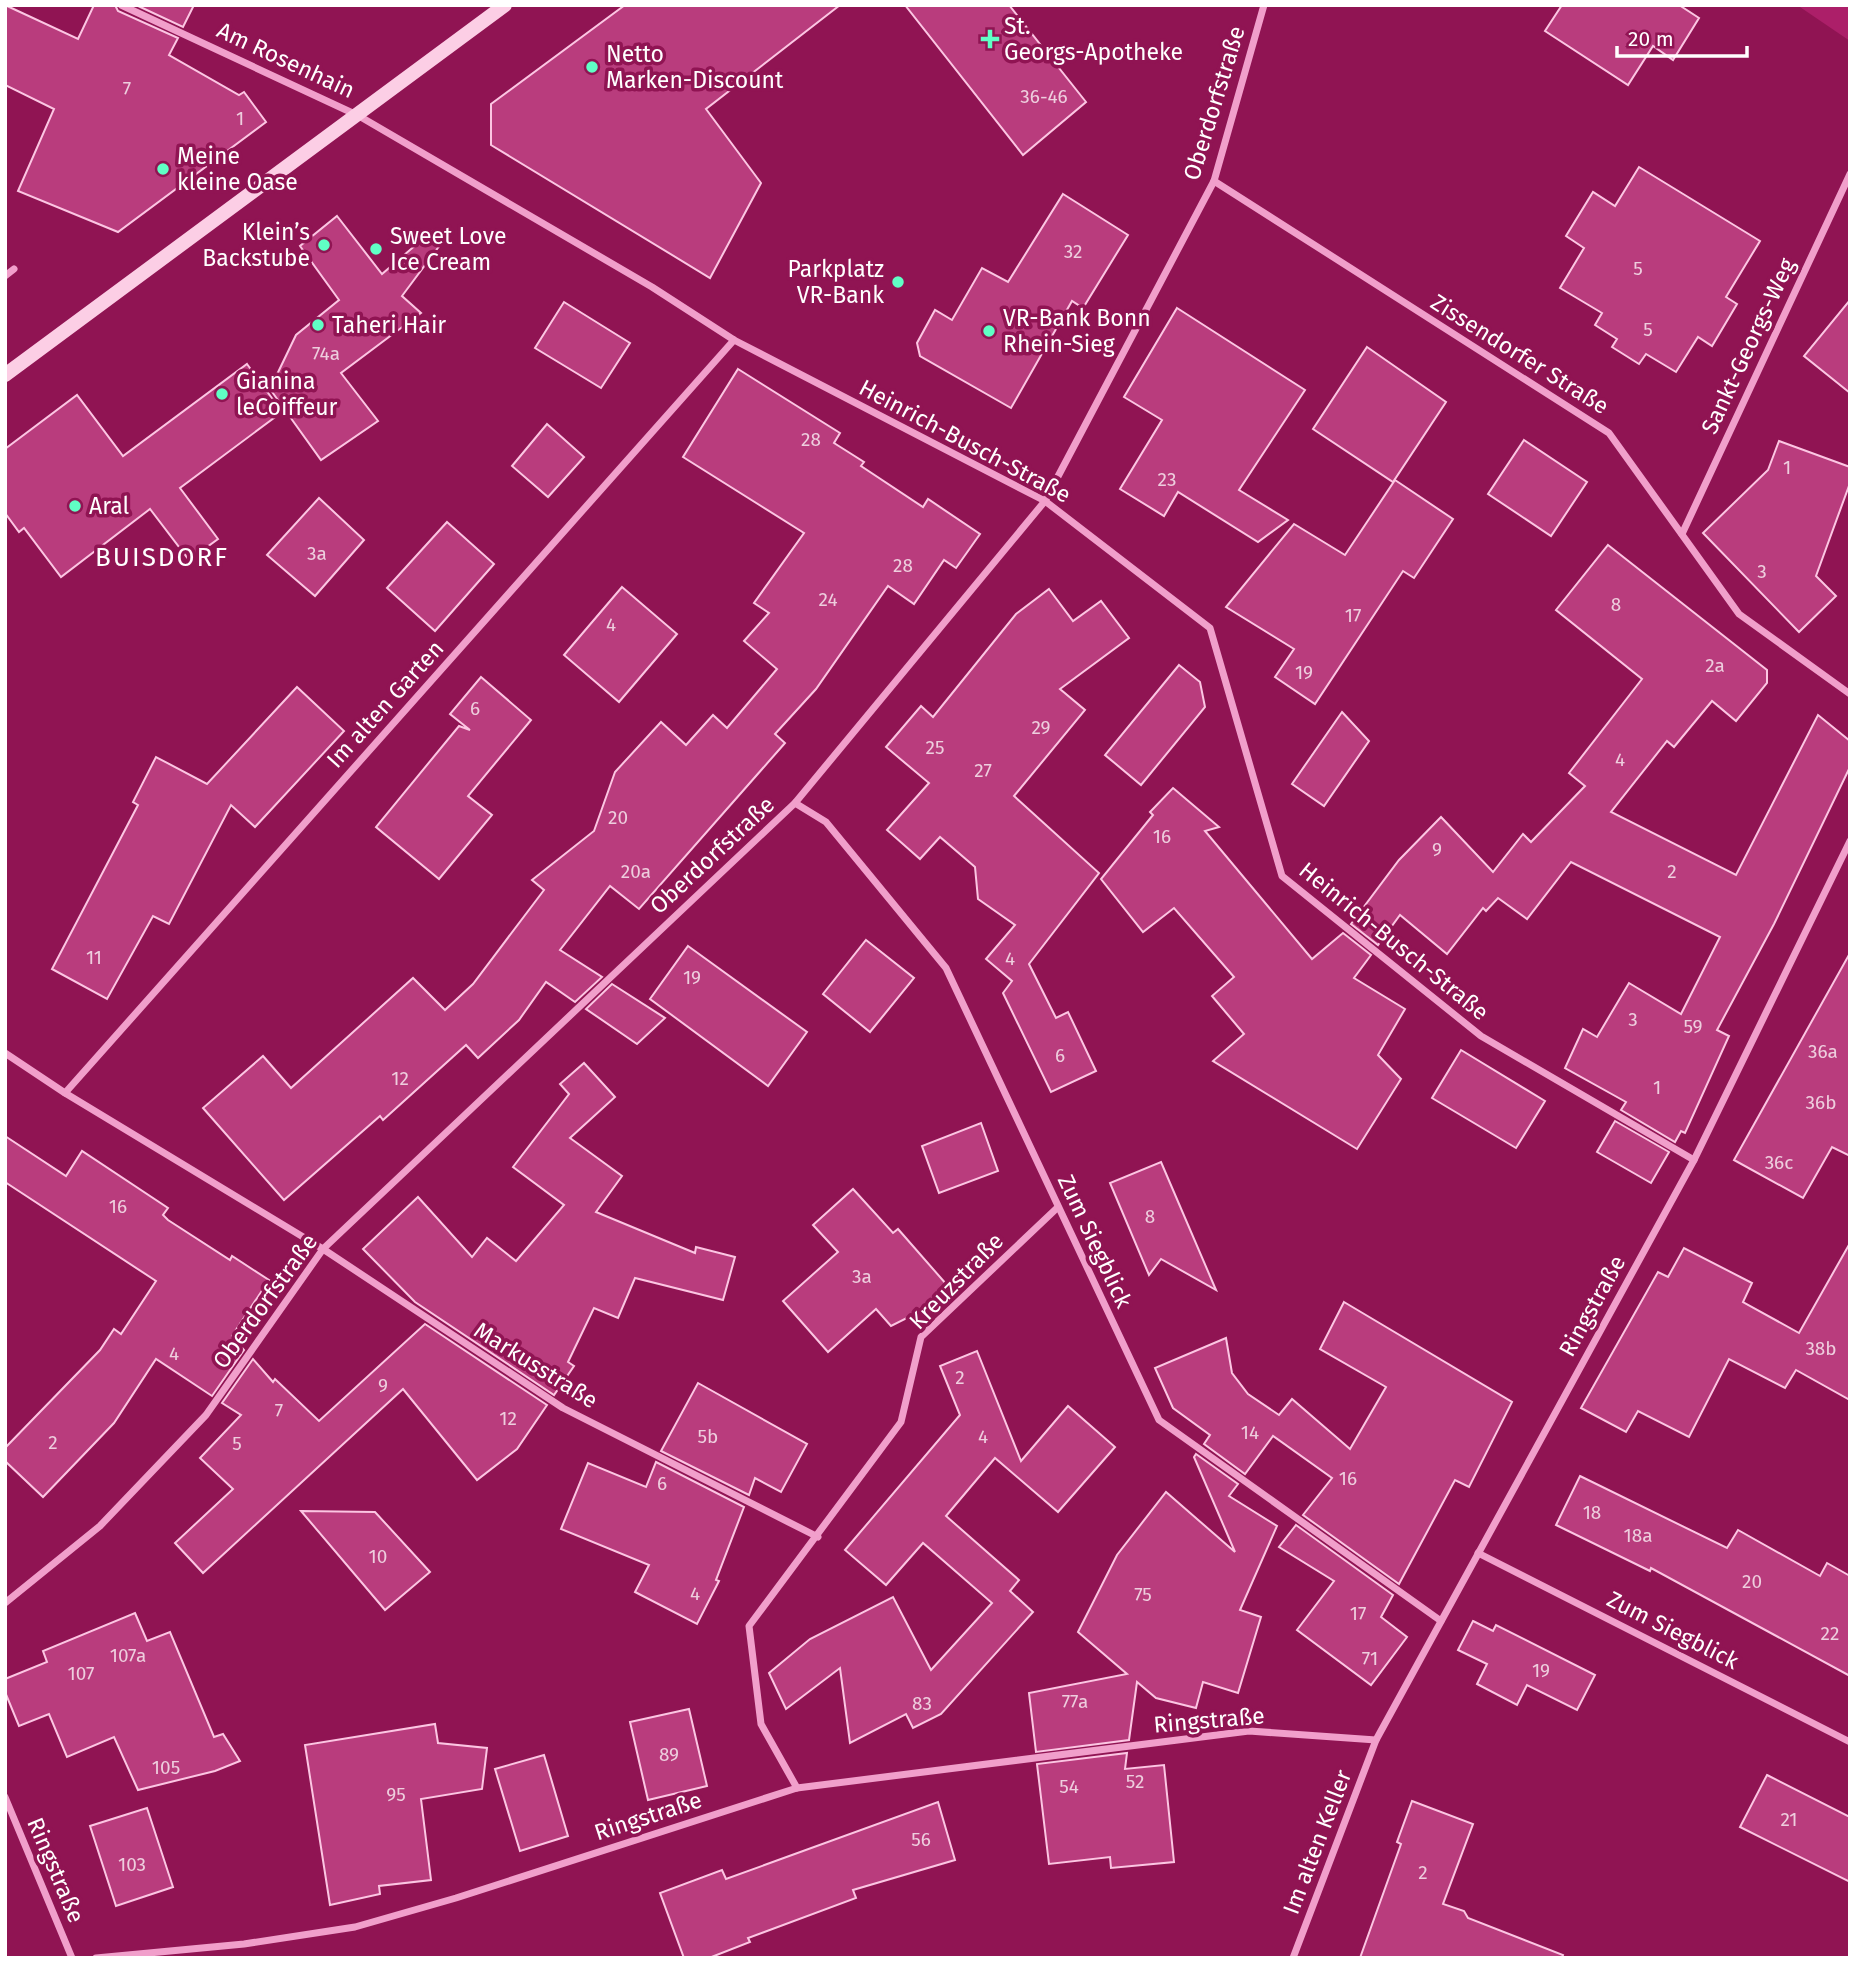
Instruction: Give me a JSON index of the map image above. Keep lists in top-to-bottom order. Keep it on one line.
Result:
{"streets":{"street":["Am Rosenhain","Oberdorfstraße","Sankt-Georgs-Weg","Zissendorfer Straße","Heinrich-Busch-Straße","Im alten Garten","Zum Siegblick","Kreuzstraße","Ringstraße","Markusstraße","Im alten Keller"]},"crossings":[["Am Rosenhain","Heinrich-Busch-Straße"],["Oberdorfstraße","Zissendorfer Straße"],["Oberdorfstraße","Heinrich-Busch-Straße"],["Oberdorfstraße","Zum Siegblick"],["Oberdorfstraße","Markusstraße"],["Sankt-Georgs-Weg","Zissendorfer Straße"],["Heinrich-Busch-Straße","Im alten Garten"],["Heinrich-Busch-Straße","Ringstraße"],["Im alten Garten","Markusstraße"],["Zum Siegblick","Kreuzstraße"],["Zum Siegblick","Ringstraße"],["Kreuzstraße","Markusstraße"],["Ringstraße","Im alten Keller"]],"districts":["BUISDORF"],"places":{"health":["St. Georgs-Apotheke"],"other":["Netto Marken-Discount","Meine kleine Oase","Klein’s Backstube","Sweet Love Ice Cream","Parkplatz VR-Bank","Taheri Hair","VR-Bank Bonn Rhein-Sieg","Gianina leCoiffeur","Aral"]},"house_numbers":["7","36-46","1","32","5","5","74a","28","1","23","3a","28","3","24","8","17","4","2a","19","6","29","25","4","27","20","16","9","20a","2","11","4","19","3","59","36a","6","12","1","36b","36c","16","8","3a","38b","4","2","9","7","12","14","5b","4","2","5","16","6","18","18a","10","20","4","75","17","22","107a","71","19","107","77a","83","89","105","52","54","95","21","56","103","2"],"scale_bar":"20 m"}
